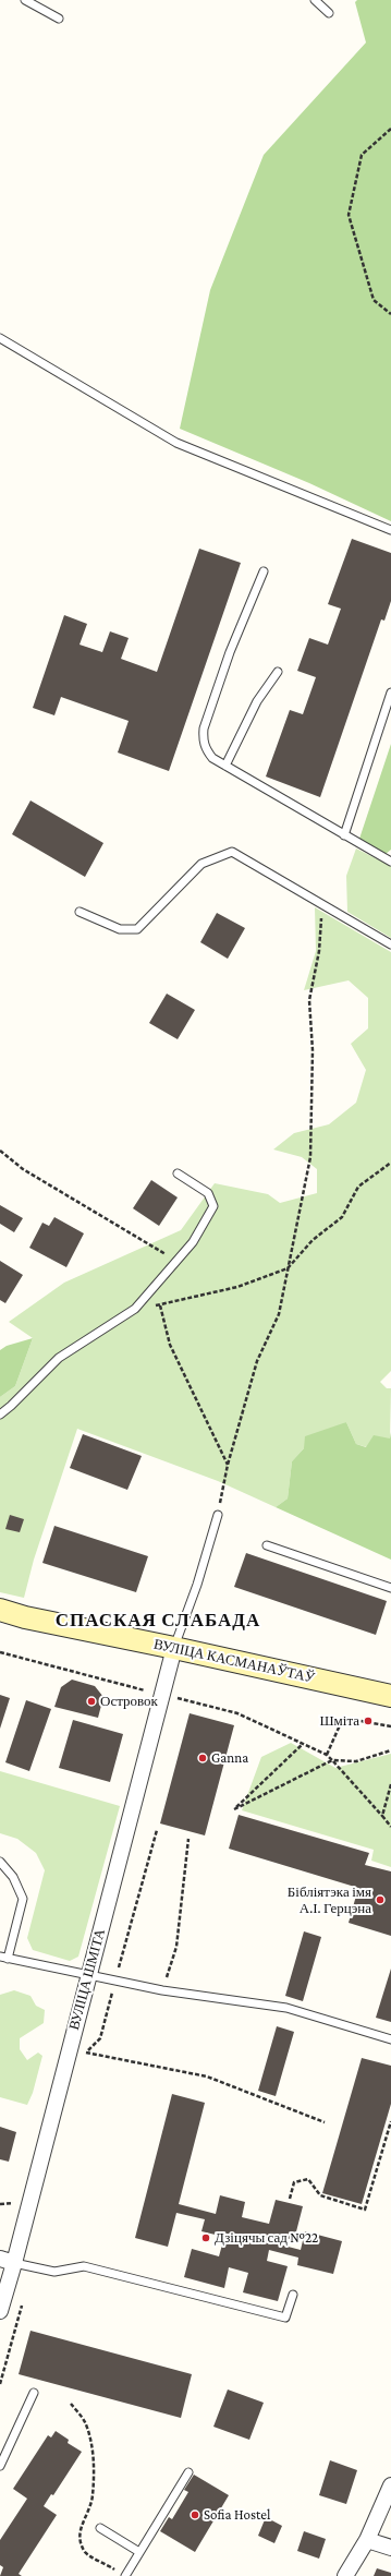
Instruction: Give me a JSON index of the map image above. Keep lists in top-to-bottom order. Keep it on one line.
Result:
{"streets":{"main road":["ВУЛІЦА КАСМАНАЎТАЎ"],"street":["ВУЛІЦА ШМІТА"]},"crossings":[["ВУЛІЦА КАСМАНАЎТАЎ","ВУЛІЦА ШМІТА"]],"districts":["СПАСКАЯ СЛАБАДА"],"places":["Островок","Шміта","Ganna","Бібліятэка імя А.І. Герцэна","Дзіцячы сад №22","Sofia Hostel"]}
